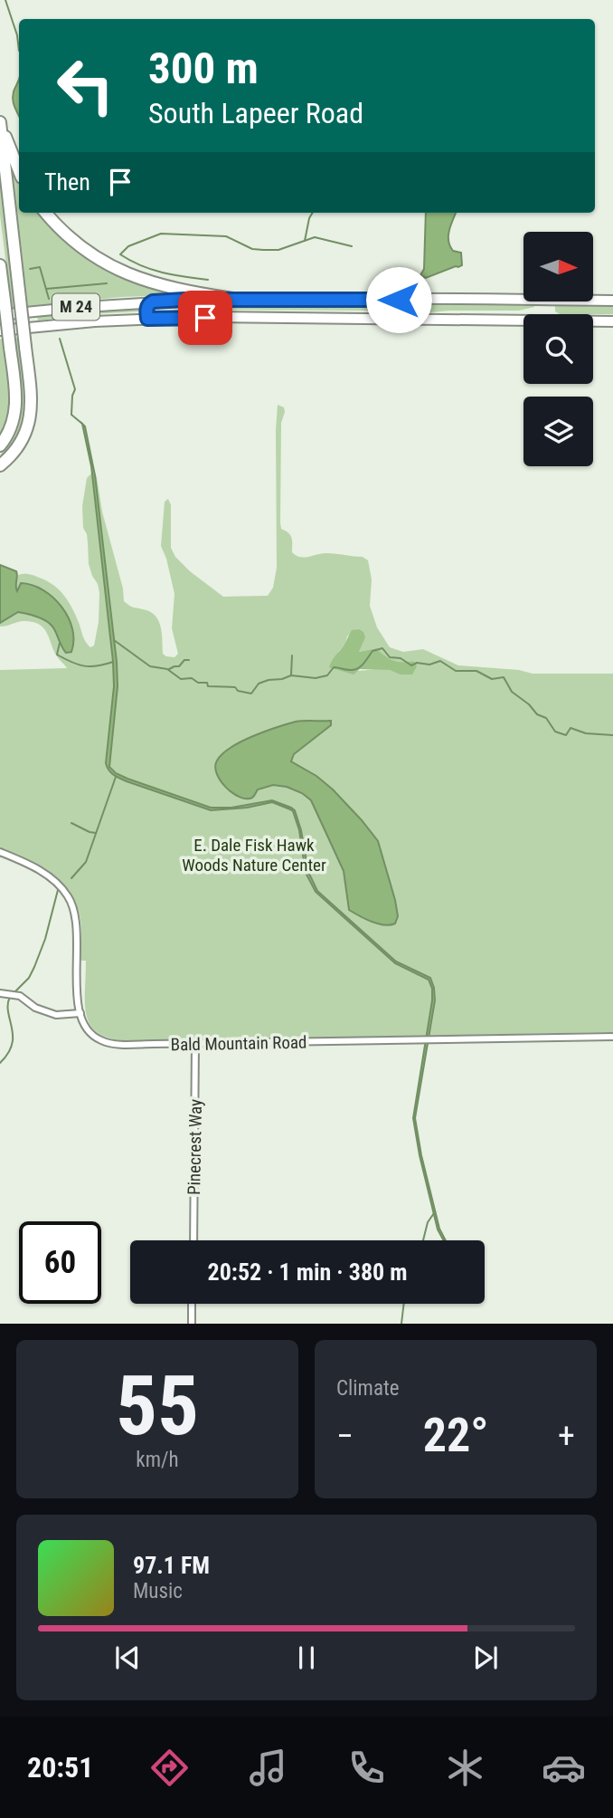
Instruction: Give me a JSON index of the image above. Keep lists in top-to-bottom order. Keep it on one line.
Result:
{"streets":{"main road":["M 24"],"street":["Bald Mountain Road","Pinecrest Way"]},"crossings":[["Bald Mountain Road","Pinecrest Way"]],"parks":["E. Dale Fisk Hawk Woods Nature Center"],"north":"right","page":{"turn":["300 m","South Lapeer Road"],"then":"Then","limit":"60","trip":"20:52 · 1 min · 380 m","tile":[["55","km/h"],"Climate"],"heat":["−","22°","+"],"song":["97.1 FM","Music"],"tabs":"20:51"}}
